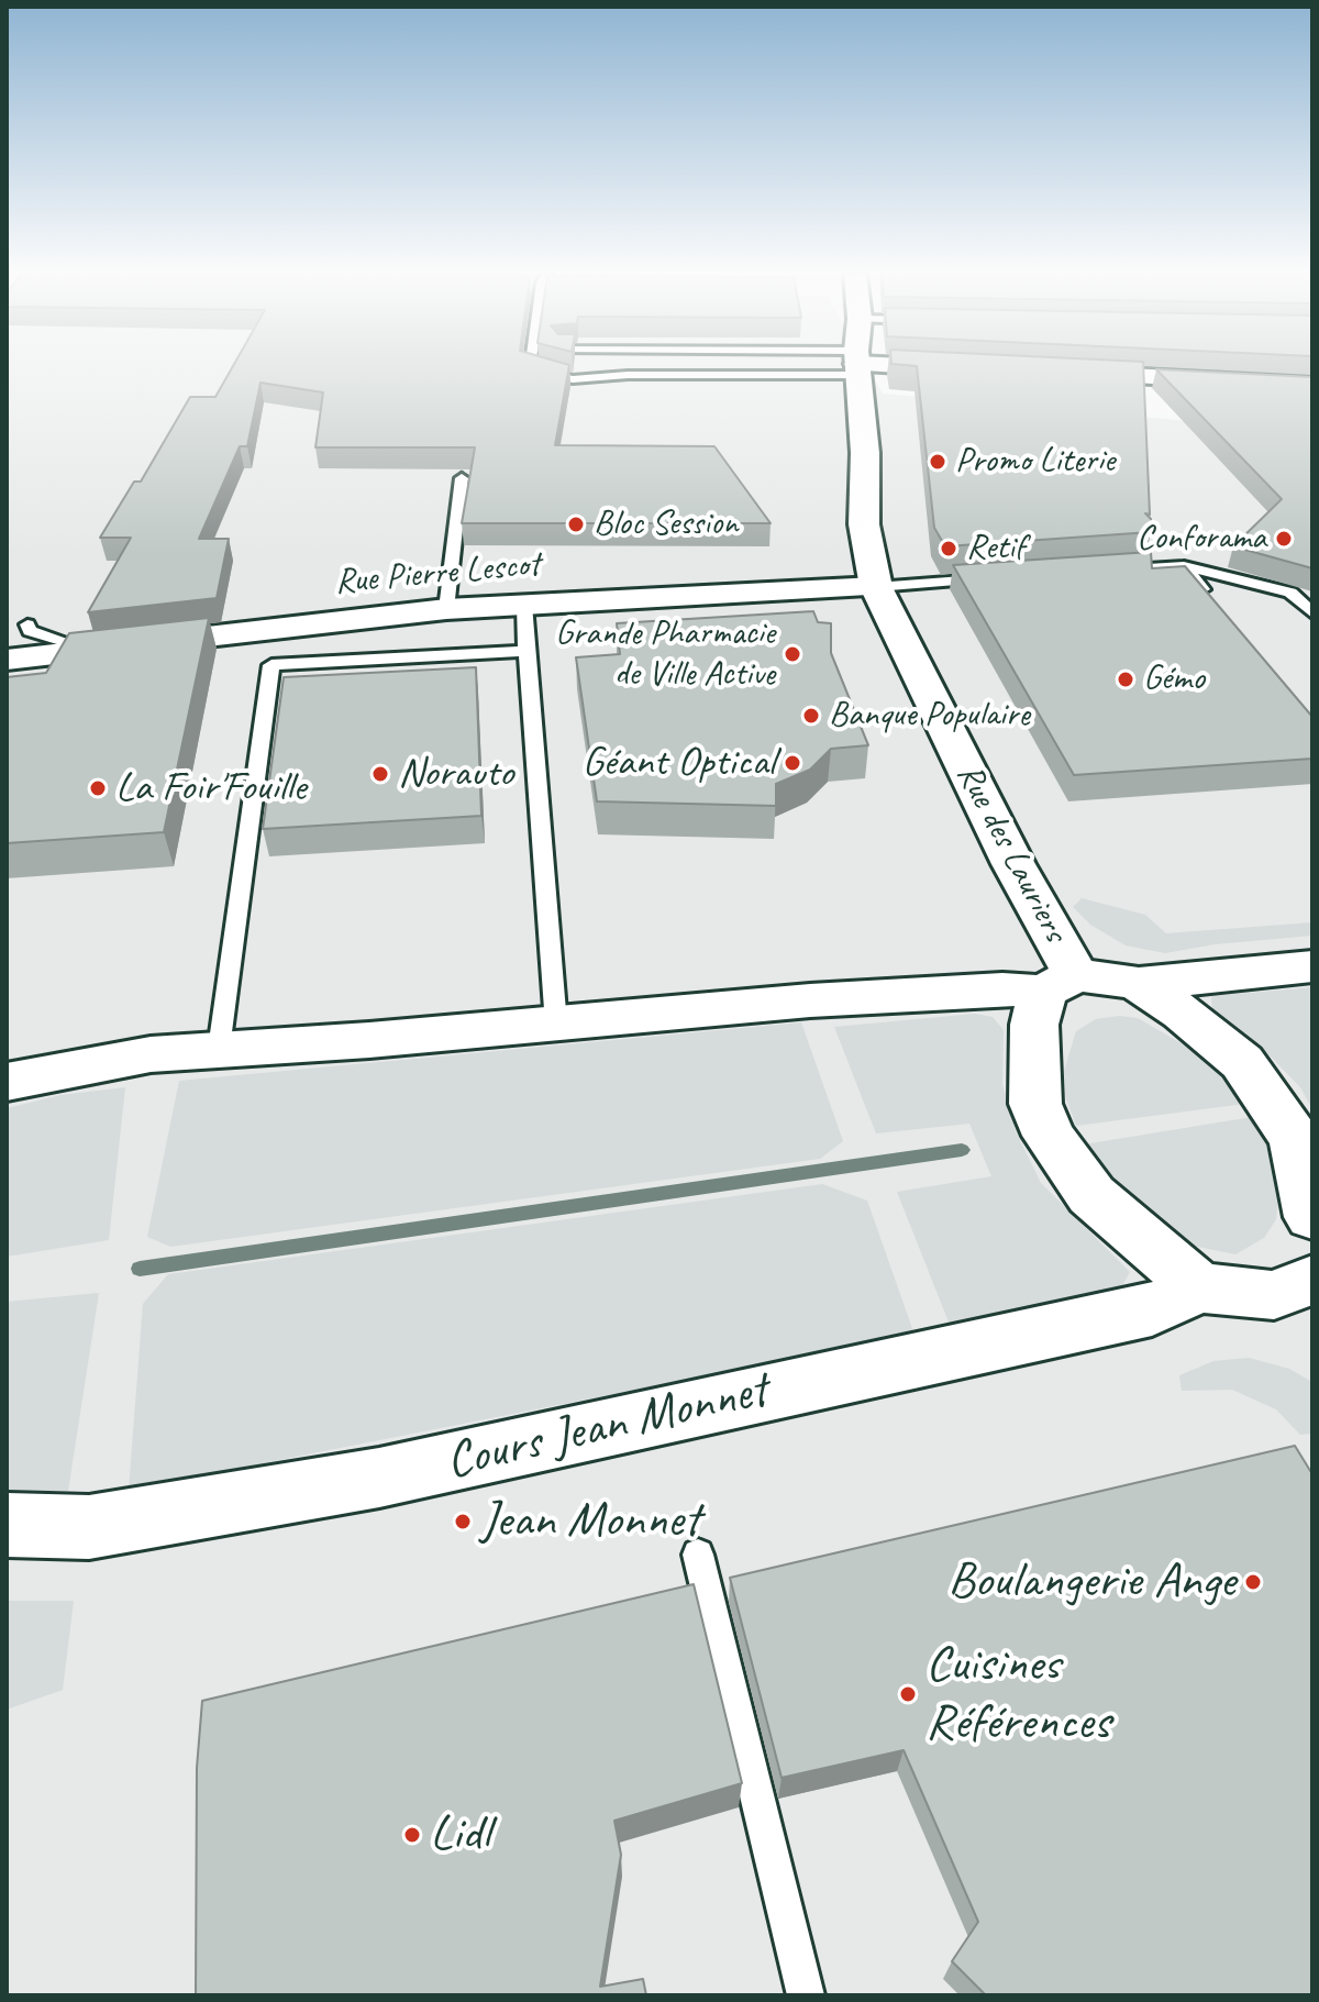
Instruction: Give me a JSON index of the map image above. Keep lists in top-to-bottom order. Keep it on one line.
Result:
{"streets":{"main road":["Rue des Lauriers","Cours Jean Monnet"],"street":["Rue Pierre Lescot"]},"crossings":[["Rue Pierre Lescot","Rue des Lauriers"]],"places":["Promo Literie","Bloc Session","Conforama","Retif","Grande Pharmacie de Ville Active","Gémo","Banque Populaire","Géant Optical","Norauto","La Foir'Fouille","Jean Monnet","Boulangerie Ange","Cuisines Références","Lidl"]}
